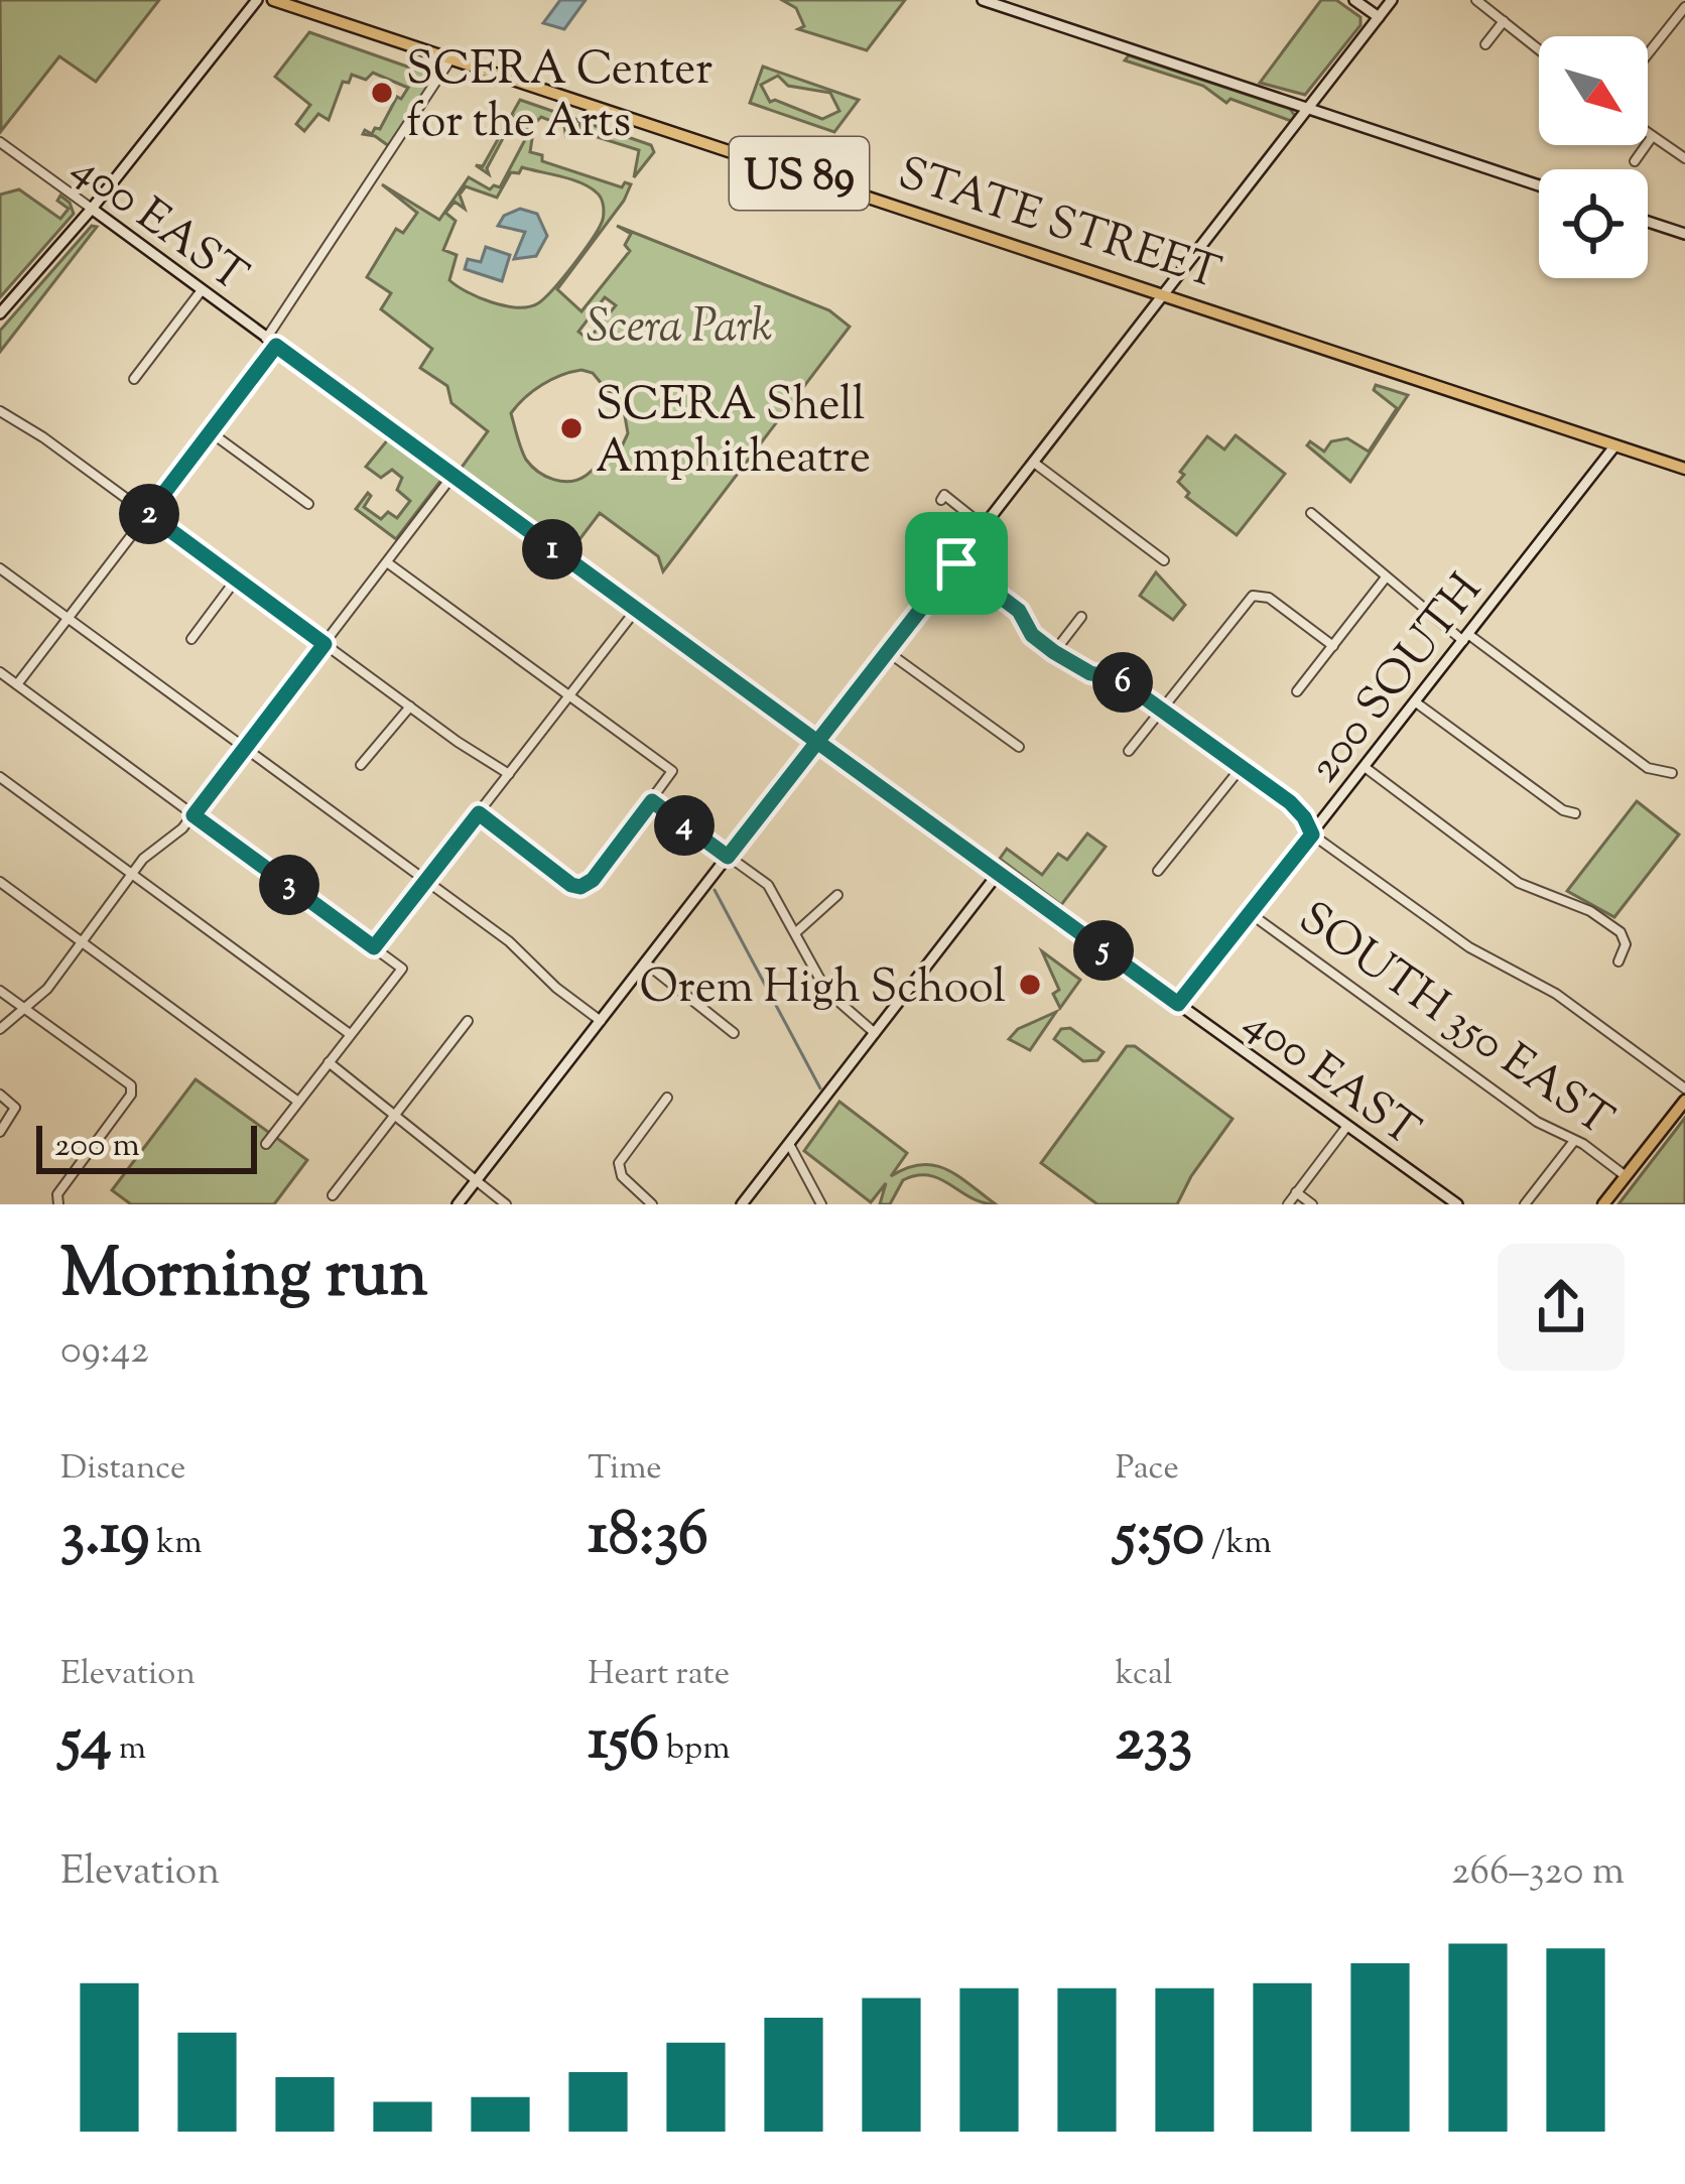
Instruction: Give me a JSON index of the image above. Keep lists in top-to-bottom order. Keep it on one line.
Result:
{"streets":{"main road":["US 89","STATE STREET"],"street":["400 EAST","200 SOUTH","SOUTH 350 EAST"]},"crossings":[["400 EAST","200 SOUTH"],["STATE STREET","200 SOUTH"],["200 SOUTH","SOUTH 350 EAST"]],"parks":["Scera Park"],"places":["SCERA Center for the Arts","SCERA Shell Amphitheatre","Orem High School"],"scale_bar":"200 m","north":"bottom right","page":{"pins":["2","1","6","4","3","5"],"scale":"200 m","heading":["Morning run","09:42"],"stats":[["Distance","3.19 km"],["Time","18:36"],["Pace","5:50 /km"],["Elevation","54 m"],["Heart rate","156 bpm"],["kcal","233"]],"chart":["Elevation","266–320 m"]}}
